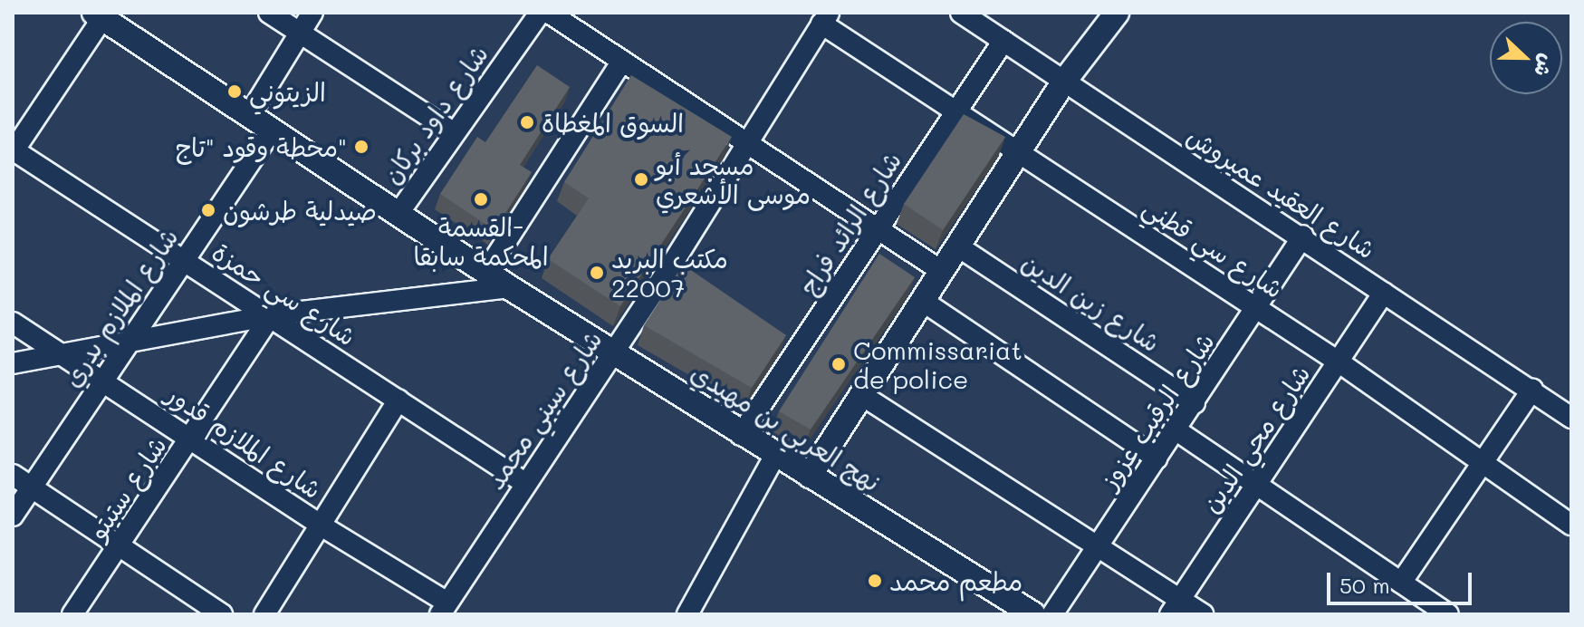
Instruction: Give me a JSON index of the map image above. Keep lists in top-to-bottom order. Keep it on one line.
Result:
{"streets":{"main road":["نهج العربي بن مهيدي"],"street":["شارع داود بركان","شارع العقيد عميروش","شارع الرائد فراج","شارع سي قطني","شارع سي حمزة","شارع زين الدين","شارع الملازم بدري","شارع سيني محمد","شارع الرقيب عزوز","شارع محي الدين","شارع الملازم قدور","شارع ستيتو"]},"crossings":[["شارع داود بركان","نهج العربي بن مهيدي"],["شارع العقيد عميروش","شارع الرائد فراج"],["شارع العقيد عميروش","شارع الرقيب عزوز"],["شارع العقيد عميروش","شارع محي الدين"],["شارع الرائد فراج","شارع سي قطني"],["شارع الرائد فراج","نهج العربي بن مهيدي"],["شارع سي قطني","شارع سيني محمد"],["شارع سي قطني","شارع الرقيب عزوز"],["شارع سي قطني","شارع محي الدين"],["شارع سي حمزة","شارع الملازم بدري"],["شارع سي حمزة","شارع سيني محمد"],["شارع سي حمزة","شارع ستيتو"],["شارع زين الدين","شارع الرقيب عزوز"],["شارع الملازم بدري","نهج العربي بن مهيدي"],["شارع الملازم بدري","شارع الملازم قدور"],["شارع سيني محمد","نهج العربي بن مهيدي"],["شارع سيني محمد","شارع الملازم قدور"],["شارع الملازم قدور","شارع ستيتو"]],"places":["الزيتوني","السوق المغطاة","محطة وقود \"تاج\"","مسجد أبو موسى الأشعري","القسمة- المحكمة سابقا","صيدلية طرشون","مكتب البريد 22007","Commissariat de police","مطعم محمد"],"scale_bar":"50 m","north":"right"}
